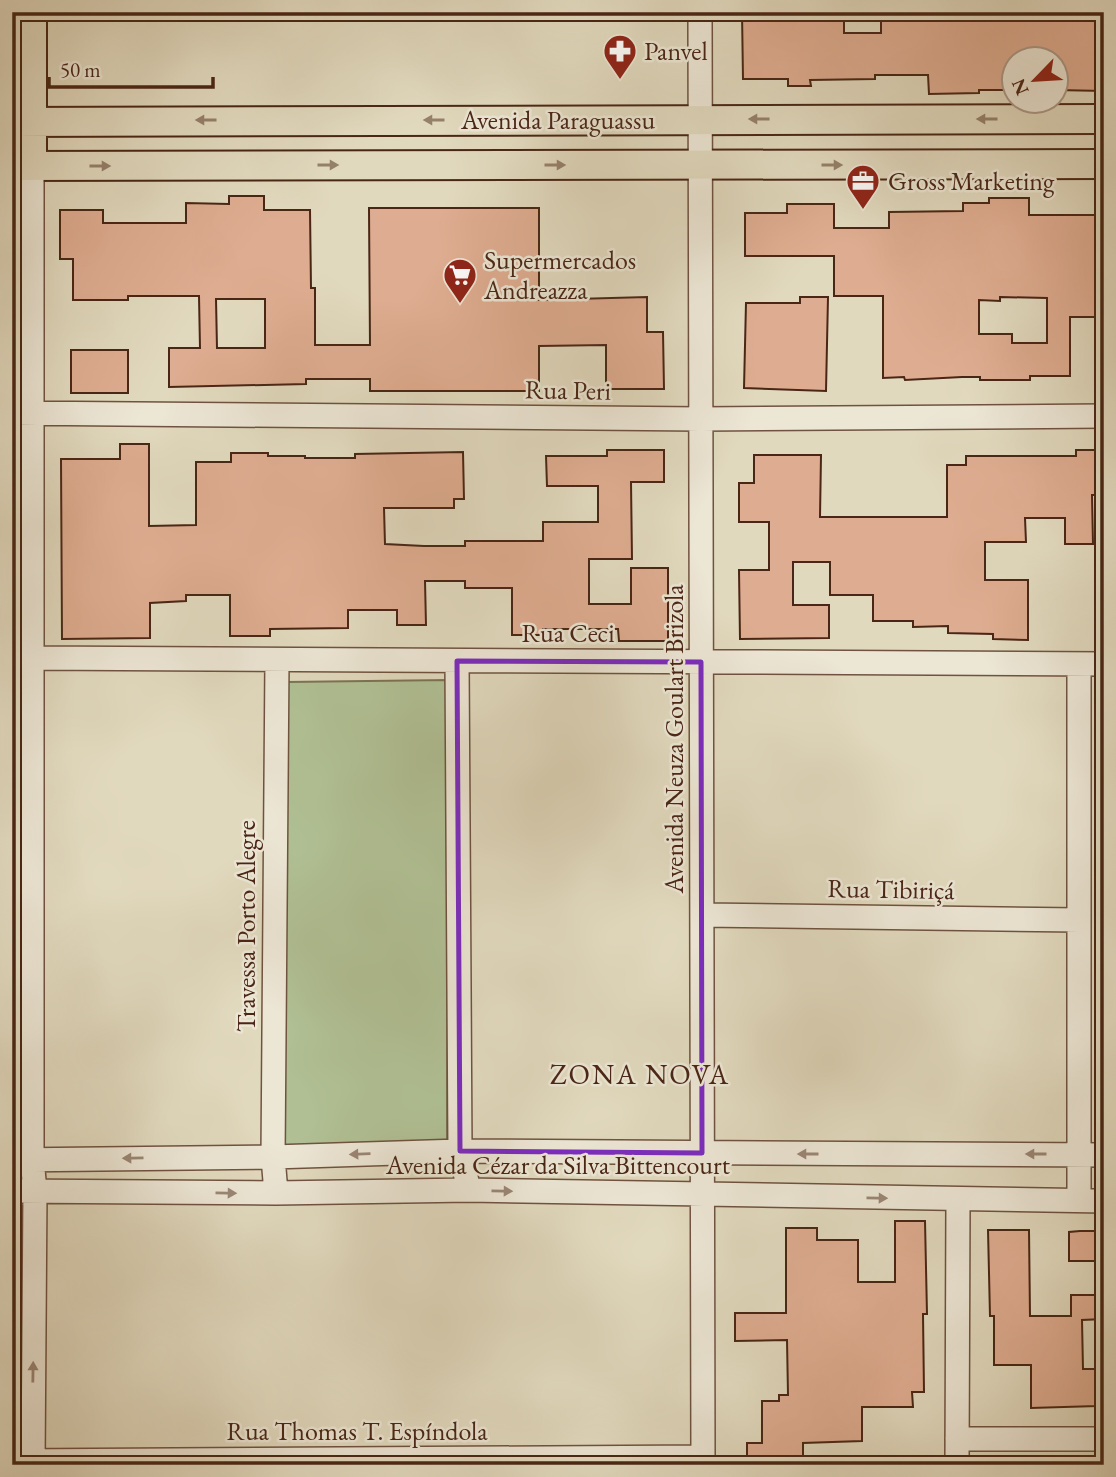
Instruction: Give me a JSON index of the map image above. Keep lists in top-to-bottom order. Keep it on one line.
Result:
{"streets":{"main road":["Avenida Paraguassu"],"street":["Rua Peri","Rua Ceci","Avenida Neuza Goulart Brizola","Rua Tibiriçá","Travessa Porto Alegre","Avenida Cézar da Silva Bittencourt","Rua Thomas T. Espíndola"]},"crossings":[["Avenida Paraguassu","Avenida Neuza Goulart Brizola"],["Rua Peri","Avenida Neuza Goulart Brizola"],["Rua Ceci","Avenida Neuza Goulart Brizola"],["Rua Ceci","Travessa Porto Alegre"],["Avenida Neuza Goulart Brizola","Rua Tibiriçá"],["Avenida Neuza Goulart Brizola","Avenida Cézar da Silva Bittencourt"],["Avenida Neuza Goulart Brizola","Rua Thomas T. Espíndola"],["Travessa Porto Alegre","Avenida Cézar da Silva Bittencourt"]],"districts":["ZONA NOVA"],"places":{"pharmacy":["Panvel"],"office":["Gross Marketing"],"supermarket":["Supermercados Andreazza"]},"scale_bar":"50 m","north":"bottom left"}
